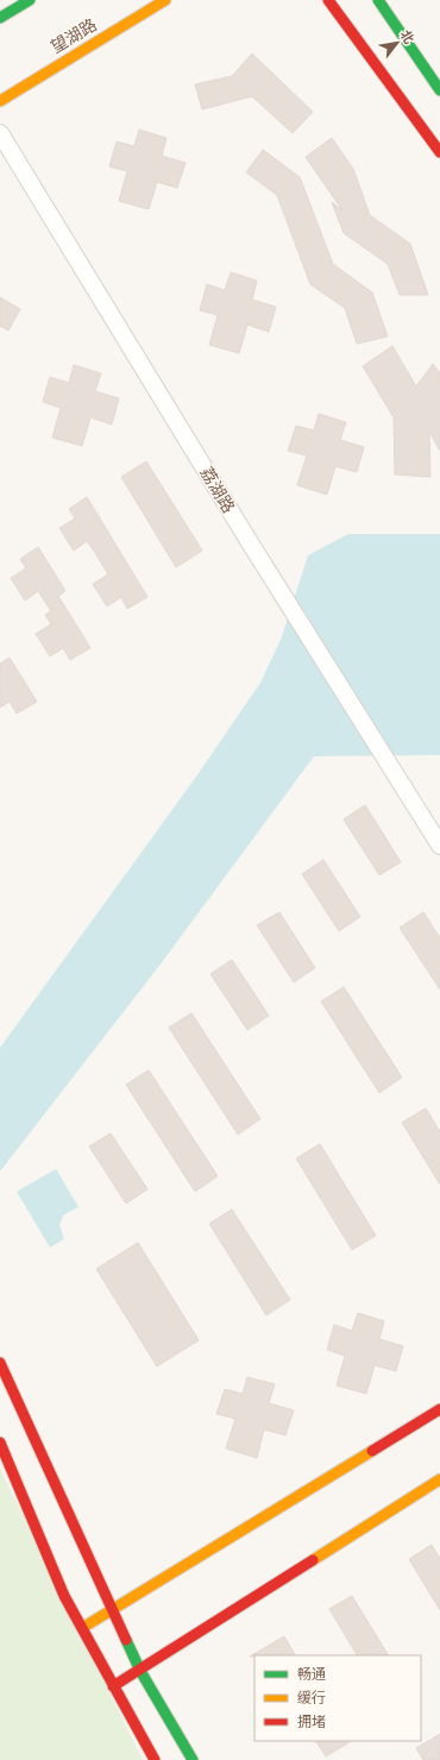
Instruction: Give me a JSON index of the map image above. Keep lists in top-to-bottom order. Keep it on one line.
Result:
{"streets":{"main road":["望湖路"],"street":["荔湖路"]},"legend":["畅通","缓行","拥堵"],"north":"top right"}
